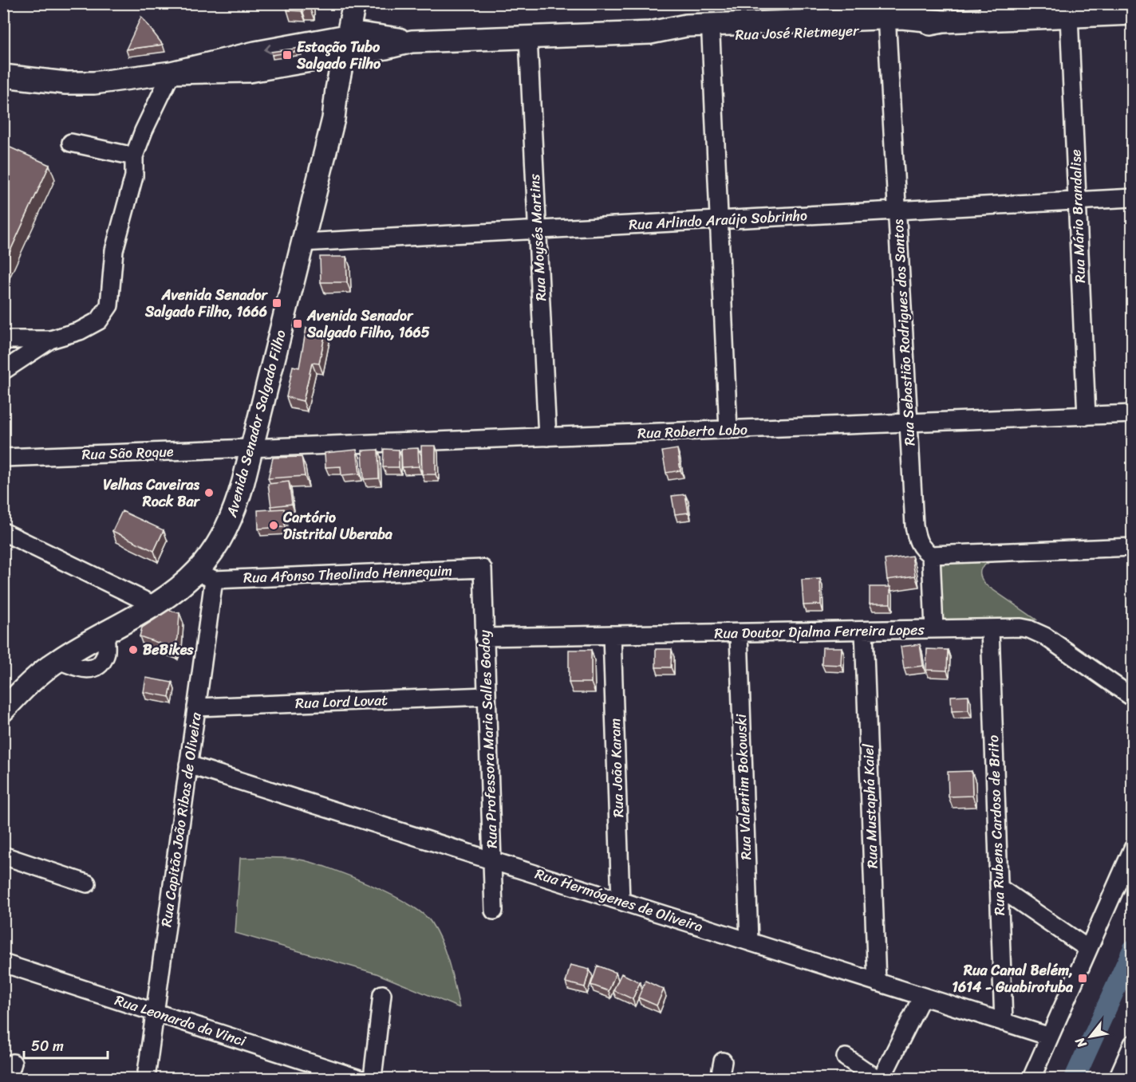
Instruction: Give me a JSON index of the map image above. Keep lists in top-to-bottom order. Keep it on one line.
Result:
{"streets":{"main road":["Rua José Rietmeyer","Avenida Senador Salgado Filho"],"street":["Rua Mário Brandalise","Rua Arlindo Araújo Sobrinho","Rua Moysés Martins","Rua Sebastião Rodrigues dos Santos","Rua Roberto Lobo","Rua São Roque","Rua Afonso Theolindo Hennequim","Rua Doutor Djalma Ferreira Lopes","Rua Lord Lovat","Rua Professora Maria Salles Godoy","Rua João Karam","Rua Valentim Bokowski","Rua Mustaphá Kaiel","Rua Capitão João Ribas de Oliveira","Rua Rubens Cardoso de Brito","Rua Hermógenes de Oliveira","Rua Leonardo da Vinci"]},"crossings":[["Rua José Rietmeyer","Rua Mário Brandalise"],["Rua José Rietmeyer","Rua Moysés Martins"],["Rua José Rietmeyer","Rua Sebastião Rodrigues dos Santos"],["Rua José Rietmeyer","Avenida Senador Salgado Filho"],["Rua Mário Brandalise","Rua Arlindo Araújo Sobrinho"],["Rua Mário Brandalise","Rua Roberto Lobo"],["Rua Arlindo Araújo Sobrinho","Rua Moysés Martins"],["Rua Arlindo Araújo Sobrinho","Rua Sebastião Rodrigues dos Santos"],["Rua Arlindo Araújo Sobrinho","Avenida Senador Salgado Filho"],["Rua Moysés Martins","Rua Roberto Lobo"],["Rua Sebastião Rodrigues dos Santos","Rua Roberto Lobo"],["Avenida Senador Salgado Filho","Rua Roberto Lobo"],["Avenida Senador Salgado Filho","Rua São Roque"],["Avenida Senador Salgado Filho","Rua Afonso Theolindo Hennequim"],["Avenida Senador Salgado Filho","Rua Capitão João Ribas de Oliveira"],["Rua Roberto Lobo","Rua São Roque"],["Rua Afonso Theolindo Hennequim","Rua Professora Maria Salles Godoy"],["Rua Afonso Theolindo Hennequim","Rua Capitão João Ribas de Oliveira"],["Rua Doutor Djalma Ferreira Lopes","Rua Professora Maria Salles Godoy"],["Rua Doutor Djalma Ferreira Lopes","Rua João Karam"],["Rua Doutor Djalma Ferreira Lopes","Rua Valentim Bokowski"],["Rua Doutor Djalma Ferreira Lopes","Rua Mustaphá Kaiel"],["Rua Doutor Djalma Ferreira Lopes","Rua Rubens Cardoso de Brito"],["Rua Lord Lovat","Rua Professora Maria Salles Godoy"],["Rua Lord Lovat","Rua Capitão João Ribas de Oliveira"],["Rua Professora Maria Salles Godoy","Rua Hermógenes de Oliveira"],["Rua João Karam","Rua Hermógenes de Oliveira"],["Rua Valentim Bokowski","Rua Hermógenes de Oliveira"],["Rua Mustaphá Kaiel","Rua Hermógenes de Oliveira"],["Rua Capitão João Ribas de Oliveira","Rua Hermógenes de Oliveira"],["Rua Capitão João Ribas de Oliveira","Rua Leonardo da Vinci"],["Rua Rubens Cardoso de Brito","Rua Hermógenes de Oliveira"]],"places":{"transit":["Estação Tubo Salgado Filho","Avenida Senador Salgado Filho, 1666","Avenida Senador Salgado Filho, 1665","Rua Canal Belém, 1614 - Guabirotuba"],"other":["Velhas Caveiras Rock Bar","Cartório Distrital Uberaba","BeBikes"]},"scale_bar":"50 m","north":"bottom left"}
